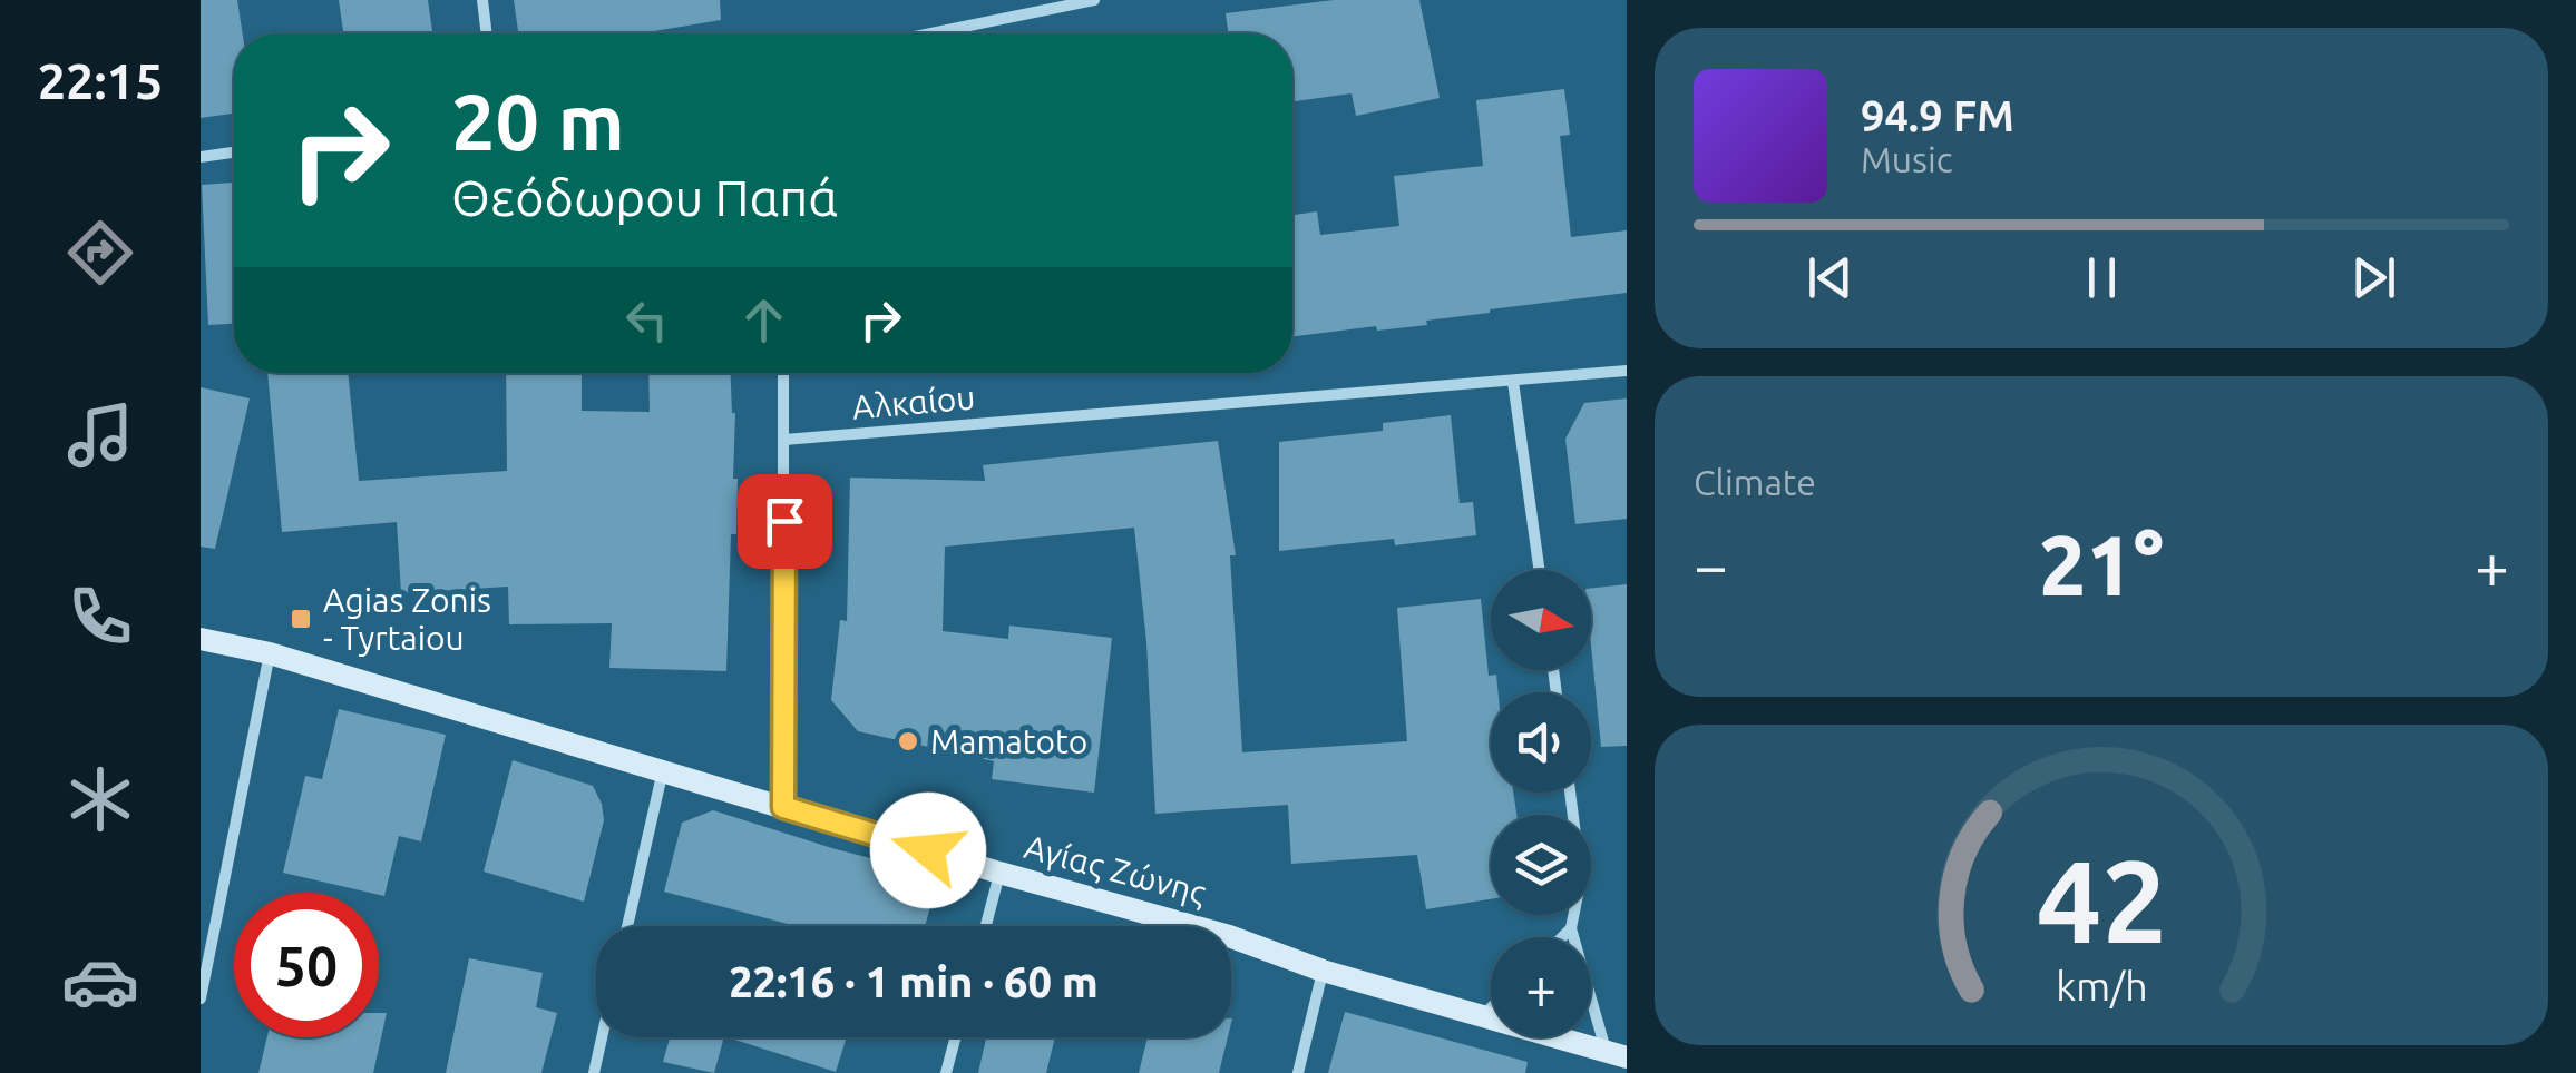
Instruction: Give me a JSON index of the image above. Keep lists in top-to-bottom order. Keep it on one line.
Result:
{"streets":{"main road":["Αγίας Ζώνης"],"street":["Αλκαίου"]},"places":{"transit":["Agias Zonis - Tyrtaiou"],"other":["Mamatoto"]},"north":"right","page":{"tabs":"22:15","turn":["20 m","Θεόδωρου Παπά"],"song":["94.9 FM","Music"],"tile":"Climate","heat":["−","21°","+"],"map_buttons":"+","limit":"50","trip":"22:16 · 1 min · 60 m","gauge":["42","km/h"]}}
